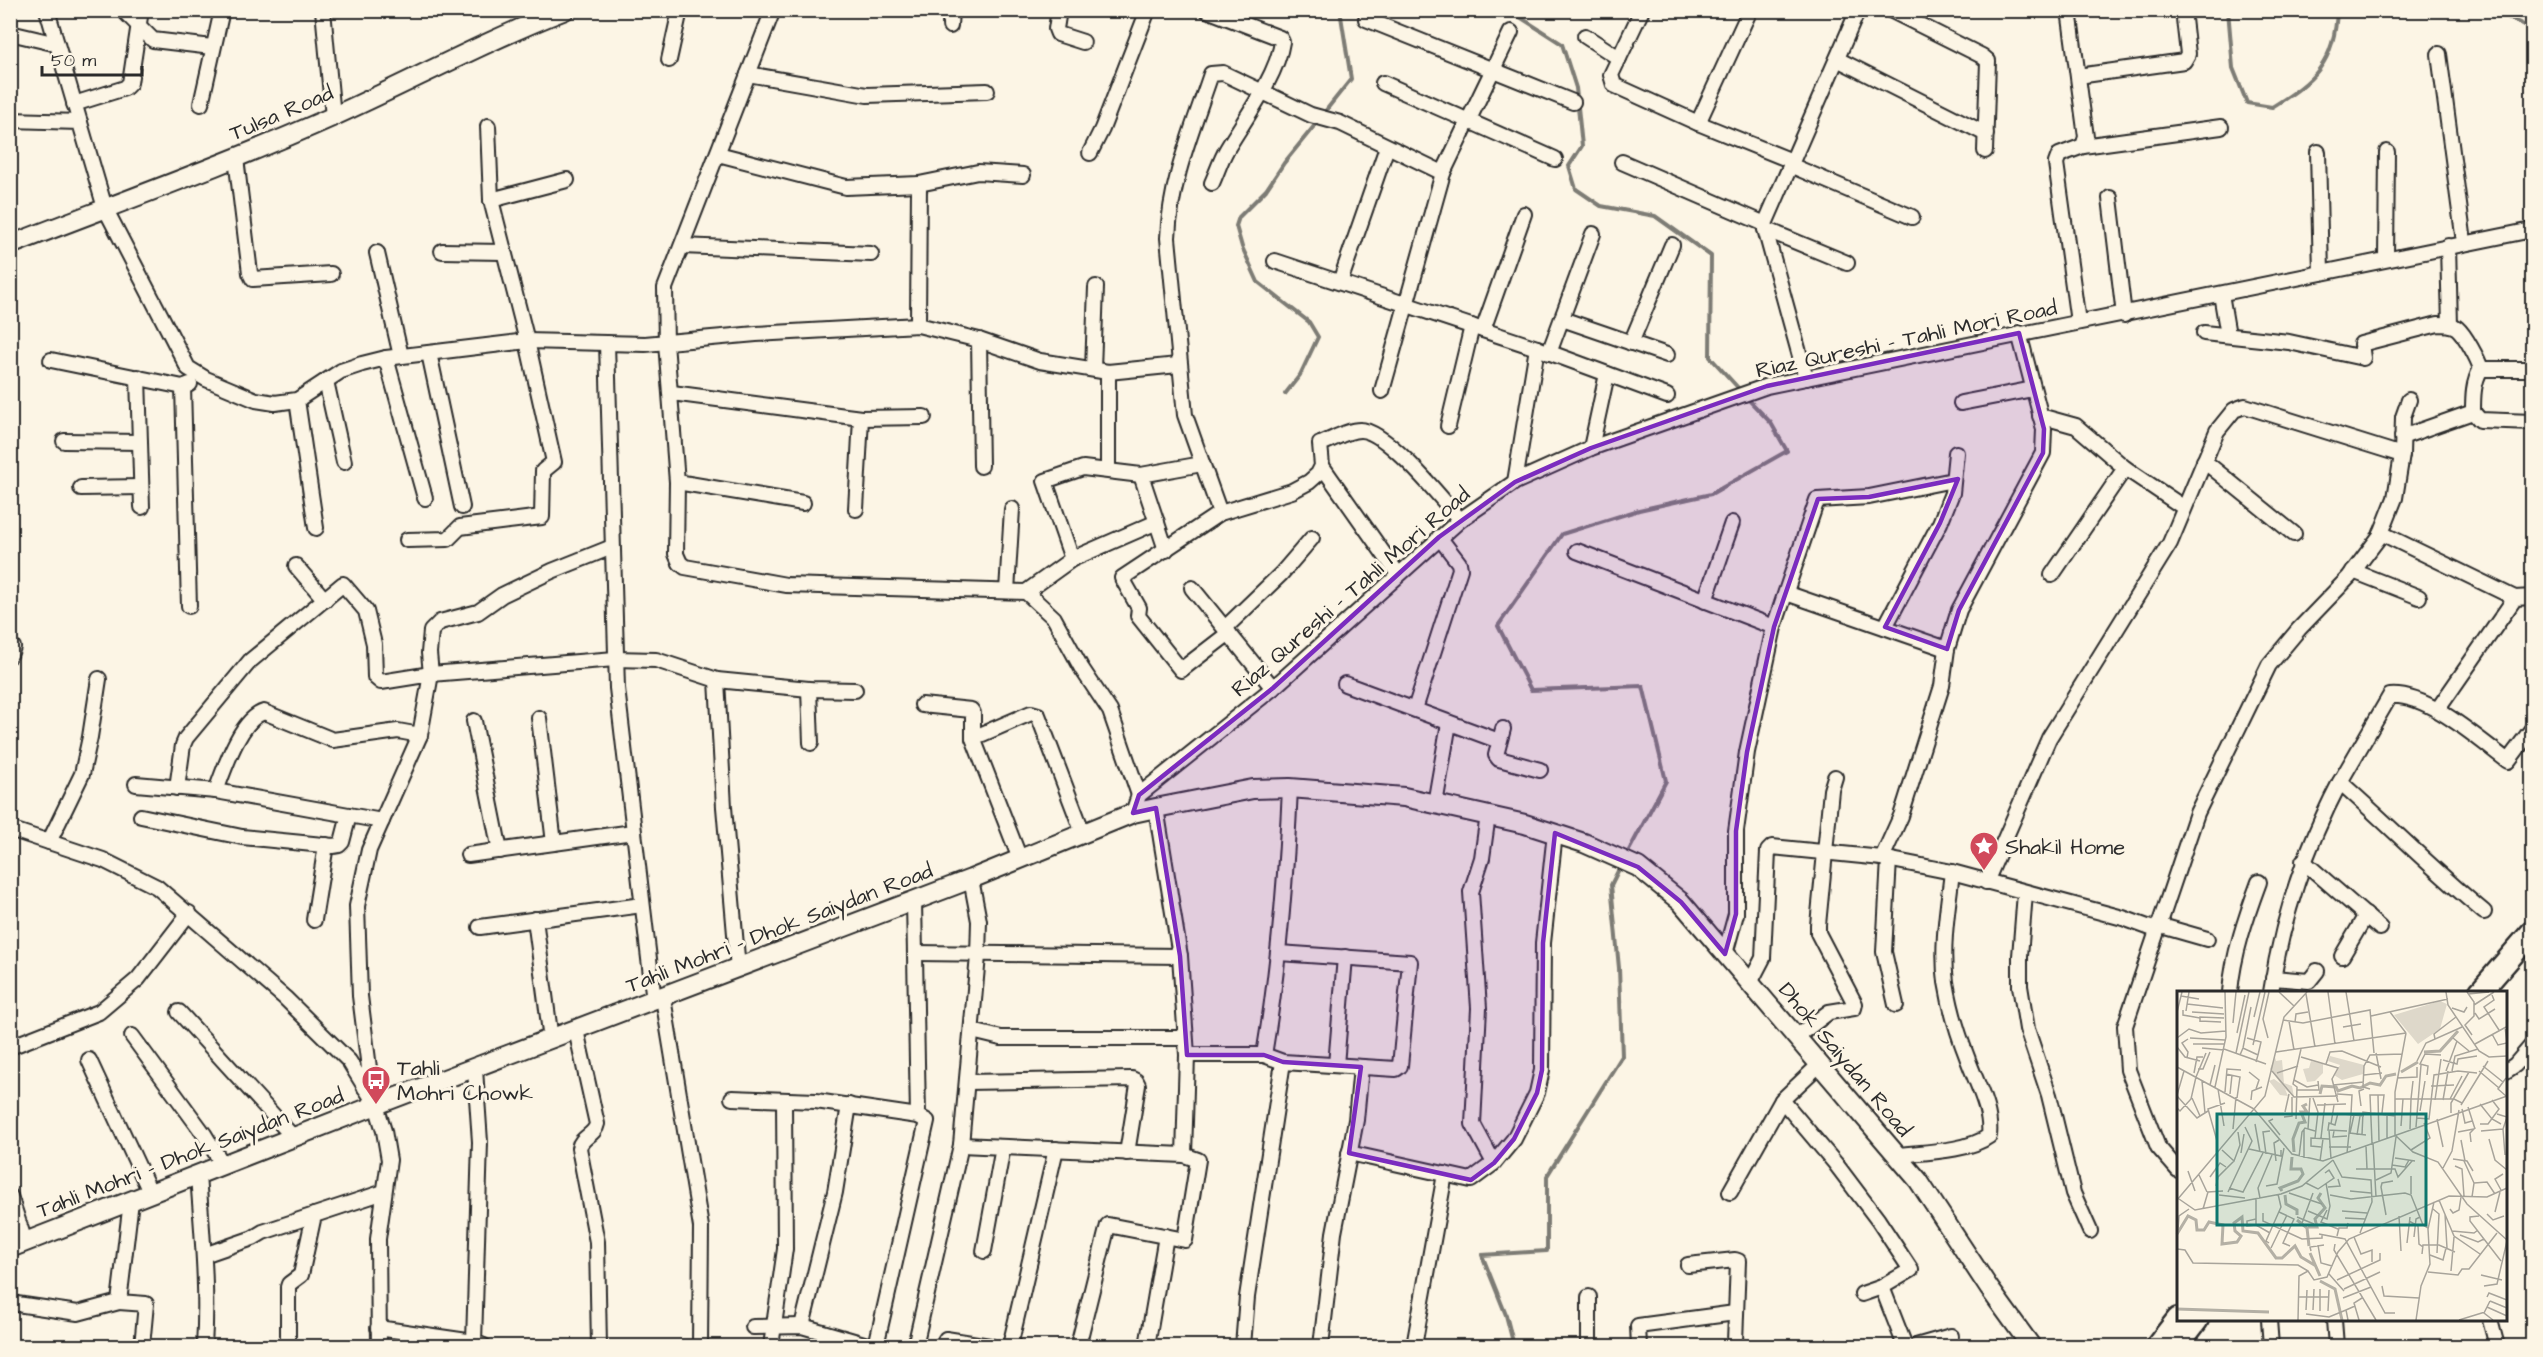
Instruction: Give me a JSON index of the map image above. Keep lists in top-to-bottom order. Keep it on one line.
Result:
{"streets":{"street":["Tulsa Road","Riaz Qureshi - Tahli Mori Road","Tahli Mohri - Dhok Saiydan Road","Dhok Saiydan Road"]},"crossings":[["Tahli Mohri - Dhok Saiydan Road","Dhok Saiydan Road"]],"places":{"place":["Shakil Home"],"bus stop":["Tahli Mohri Chowk"]},"scale_bar":"50 m"}
